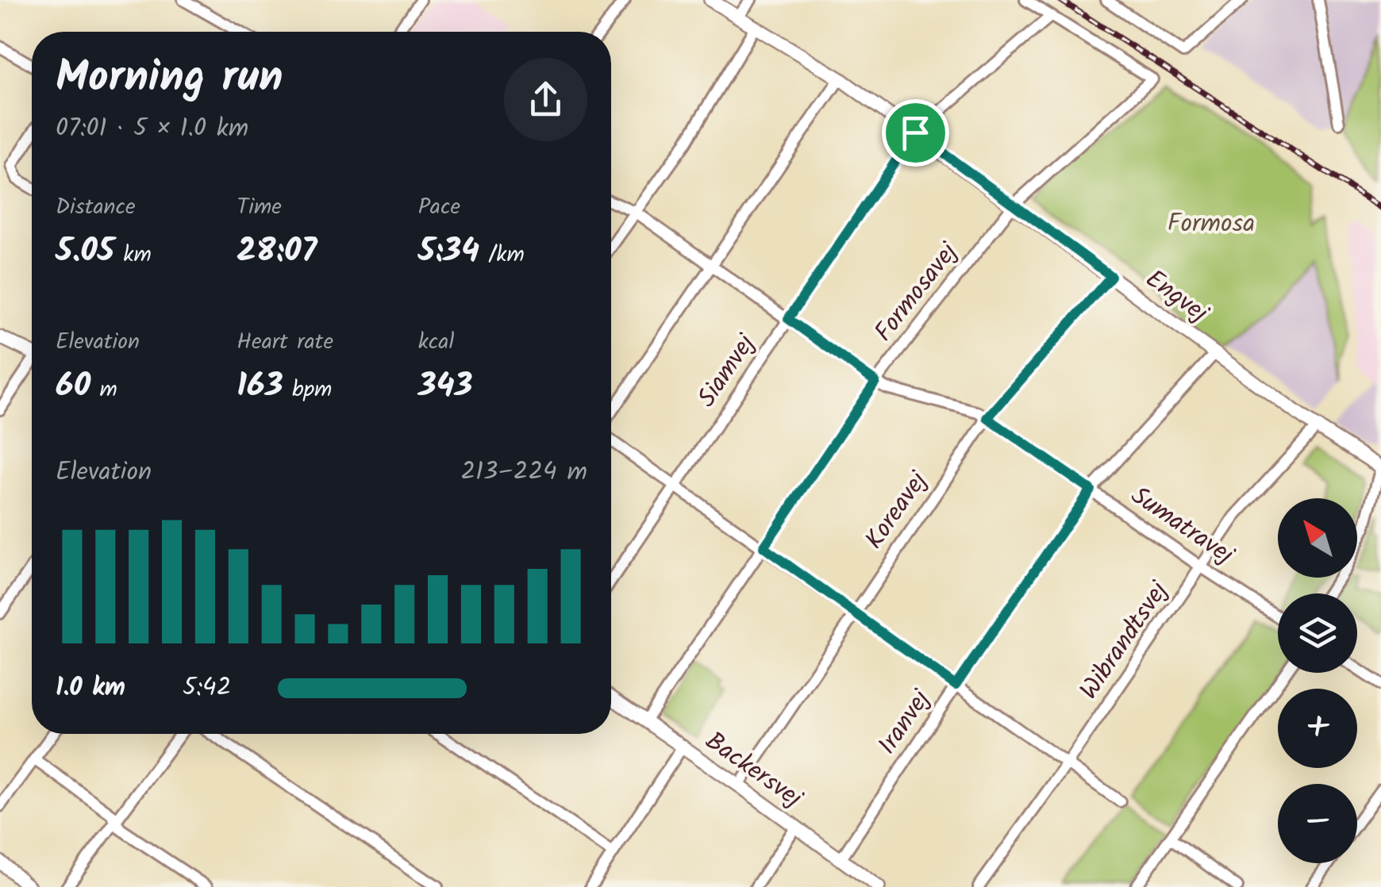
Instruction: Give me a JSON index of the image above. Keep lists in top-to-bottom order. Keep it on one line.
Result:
{"streets":{"street":["Formosavej","Engvej","Siamvej","Koreavej","Sumatravej","Wibrandtsvej","Iranvej","Backersvej"]},"crossings":[["Formosavej","Engvej"],["Formosavej","Siamvej"],["Formosavej","Sumatravej"],["Formosavej","Backersvej"],["Engvej","Siamvej"],["Engvej","Koreavej"],["Engvej","Wibrandtsvej"],["Engvej","Iranvej"],["Siamvej","Sumatravej"],["Koreavej","Sumatravej"],["Koreavej","Backersvej"],["Sumatravej","Wibrandtsvej"],["Sumatravej","Iranvej"],["Iranvej","Backersvej"]],"parks":["Formosa"],"north":"top left","page":{"heading":["Morning run","07:01 · 5 × 1.0 km"],"stats":[["Distance","5.05 km"],["Time","28:07"],["Pace","5:34 /km"],["Elevation","60 m"],["Heart rate","163 bpm"],["kcal","343"]],"chart":["Elevation","213–224 m"],"map_buttons":["+","−"],"list":[{"name":"1.0 km","note":"5:42"}]}}
